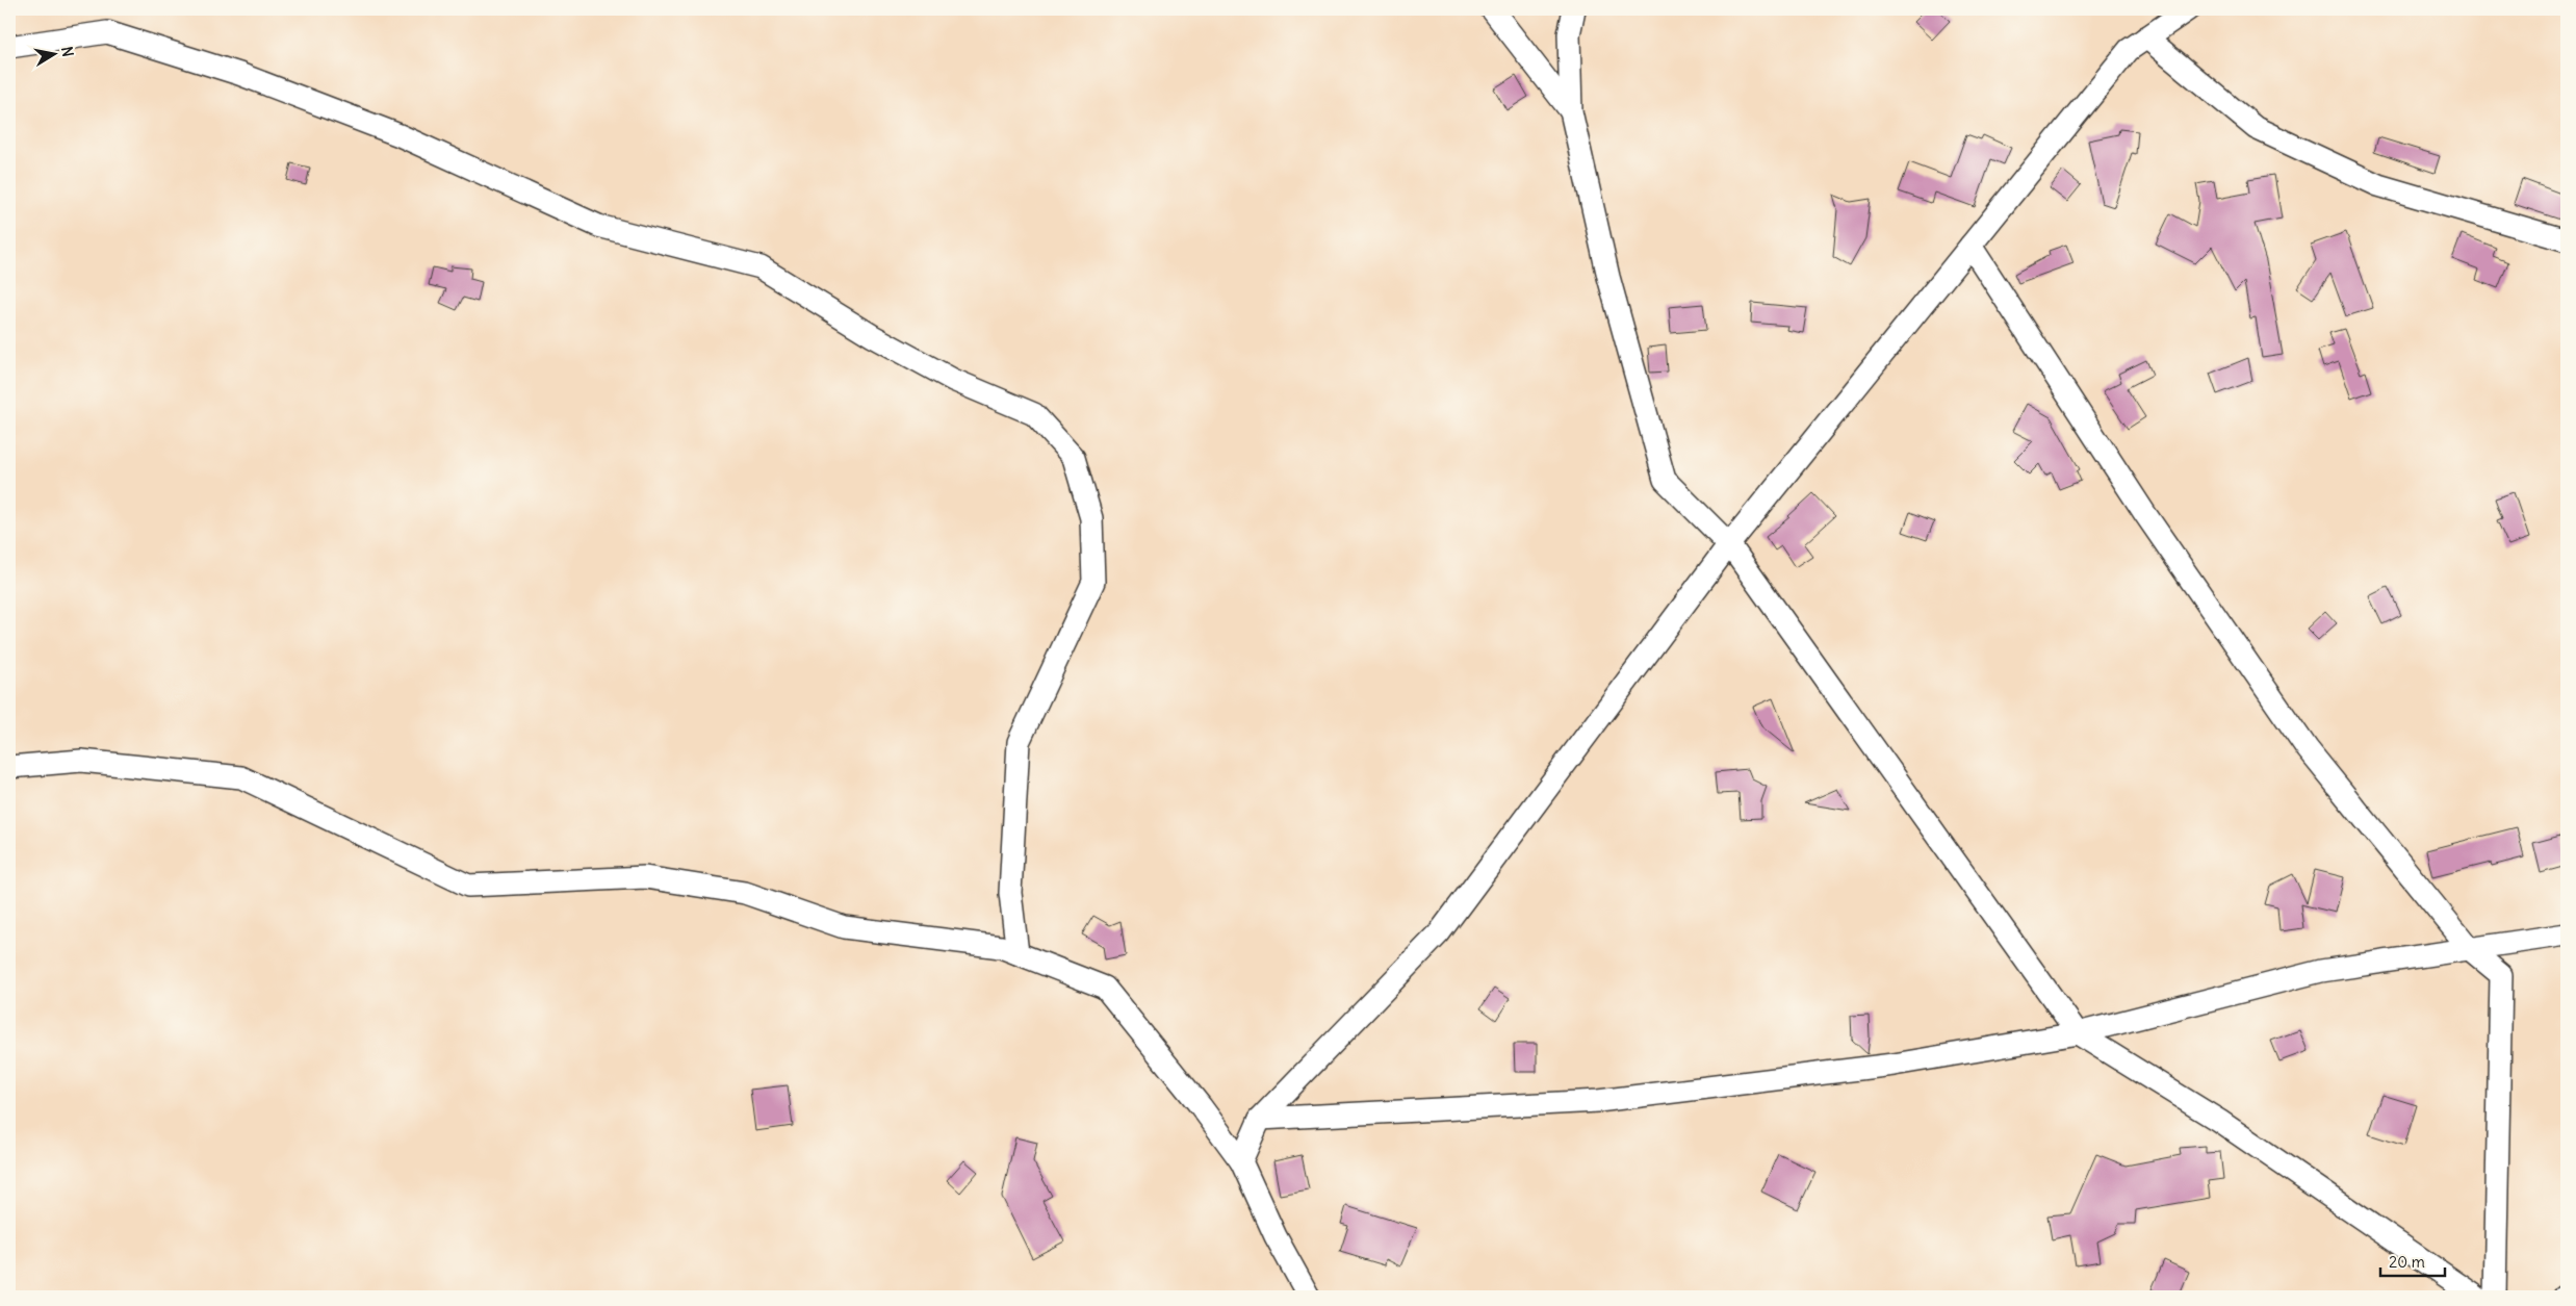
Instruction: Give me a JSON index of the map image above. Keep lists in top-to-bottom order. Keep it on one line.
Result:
{"scale_bar":"20 m","north":"right"}
